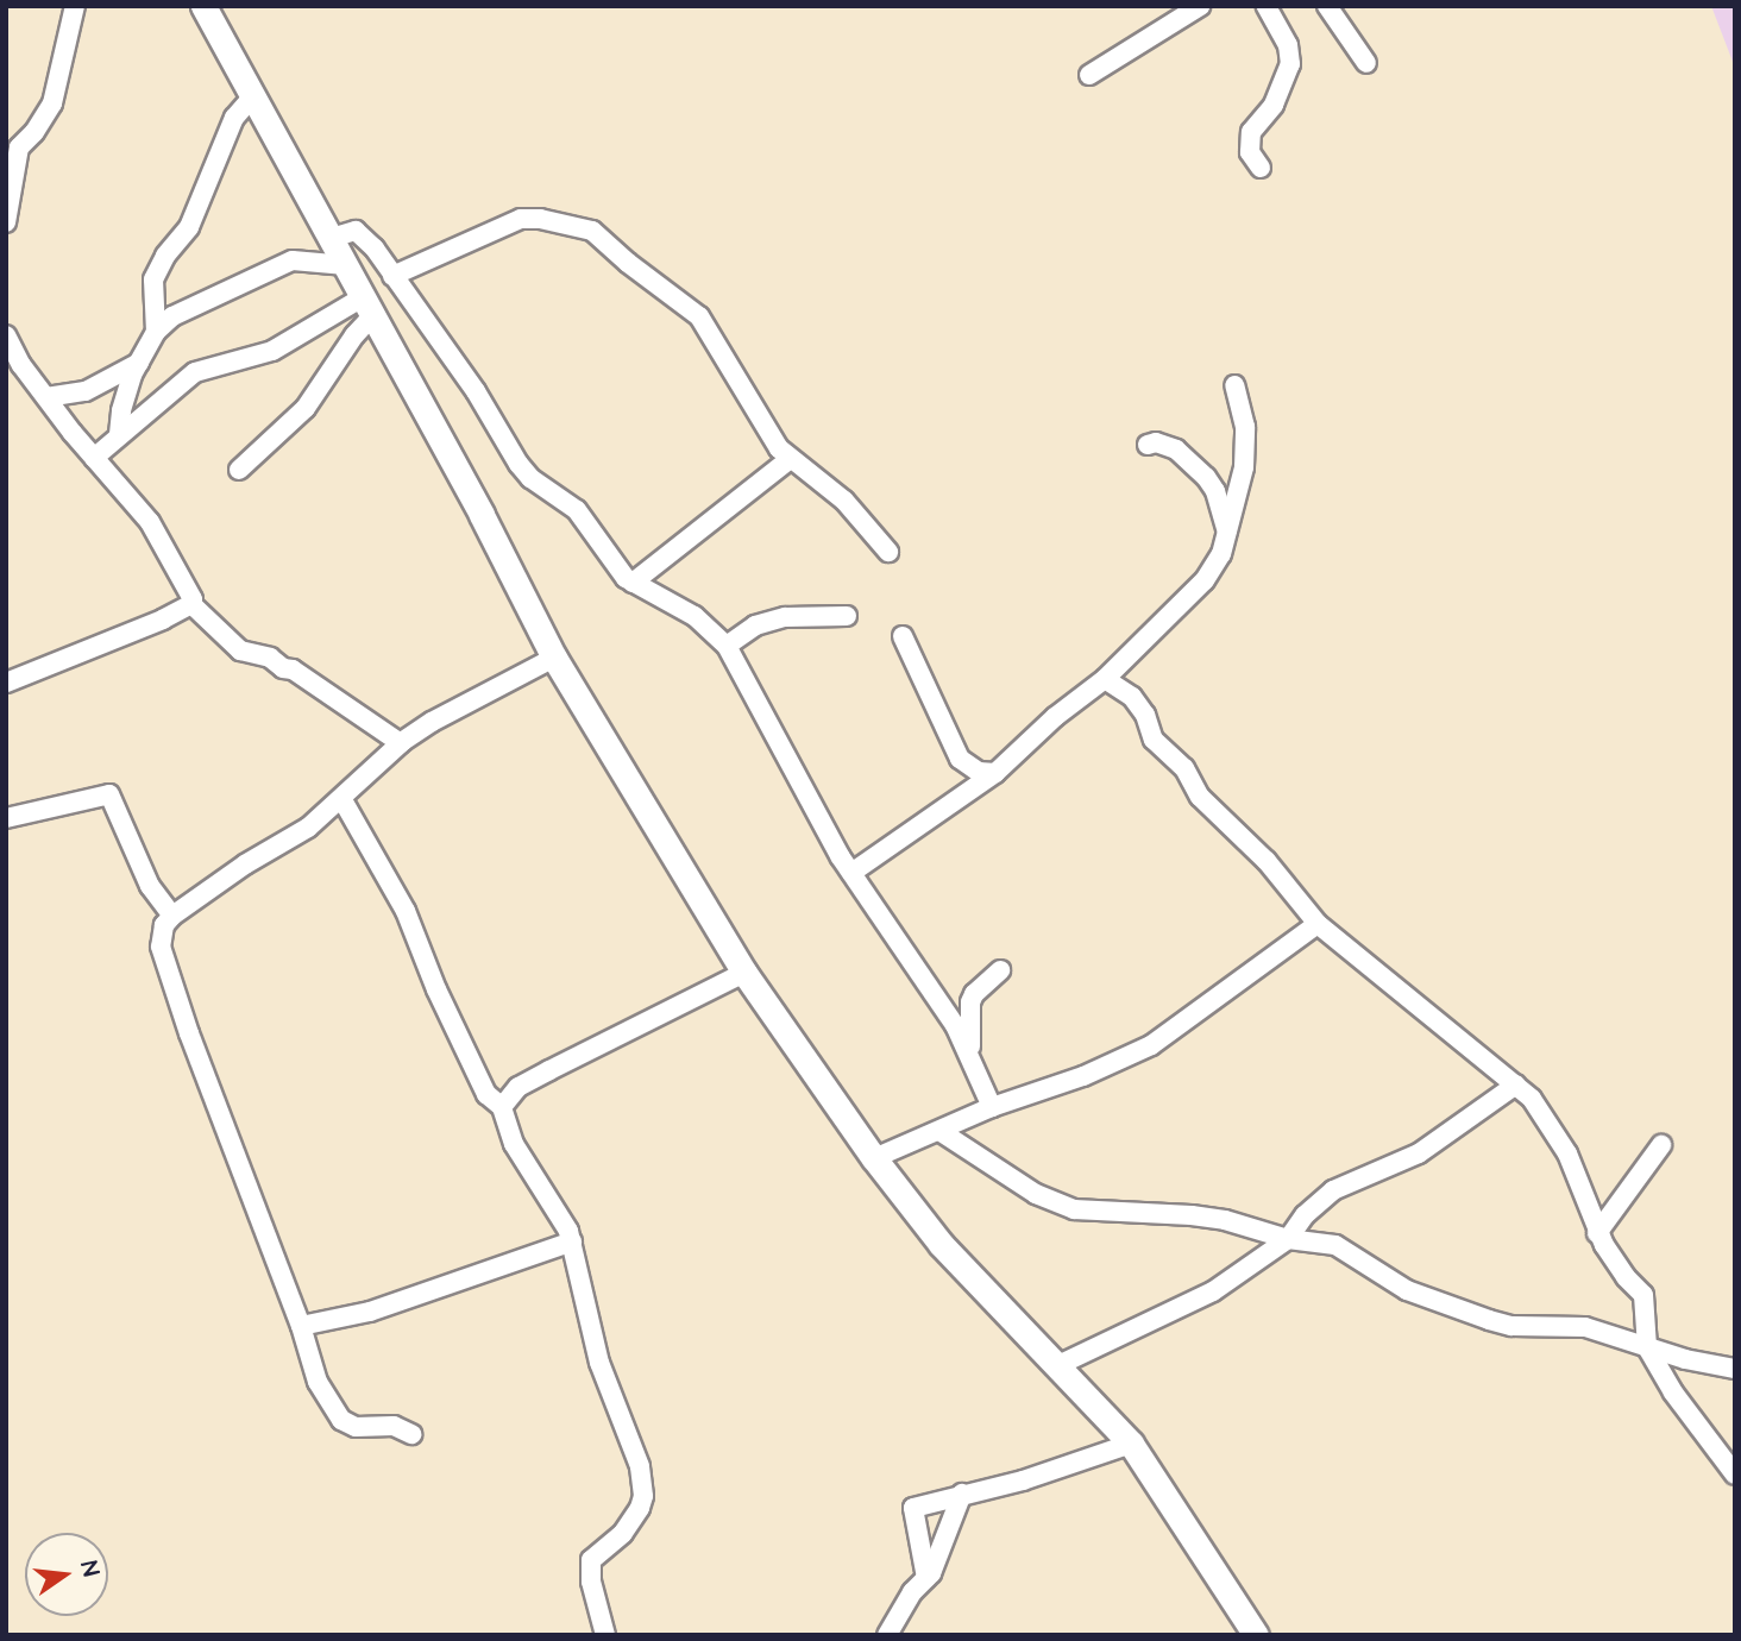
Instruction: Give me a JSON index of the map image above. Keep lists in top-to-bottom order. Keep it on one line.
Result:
{"north":"right"}
